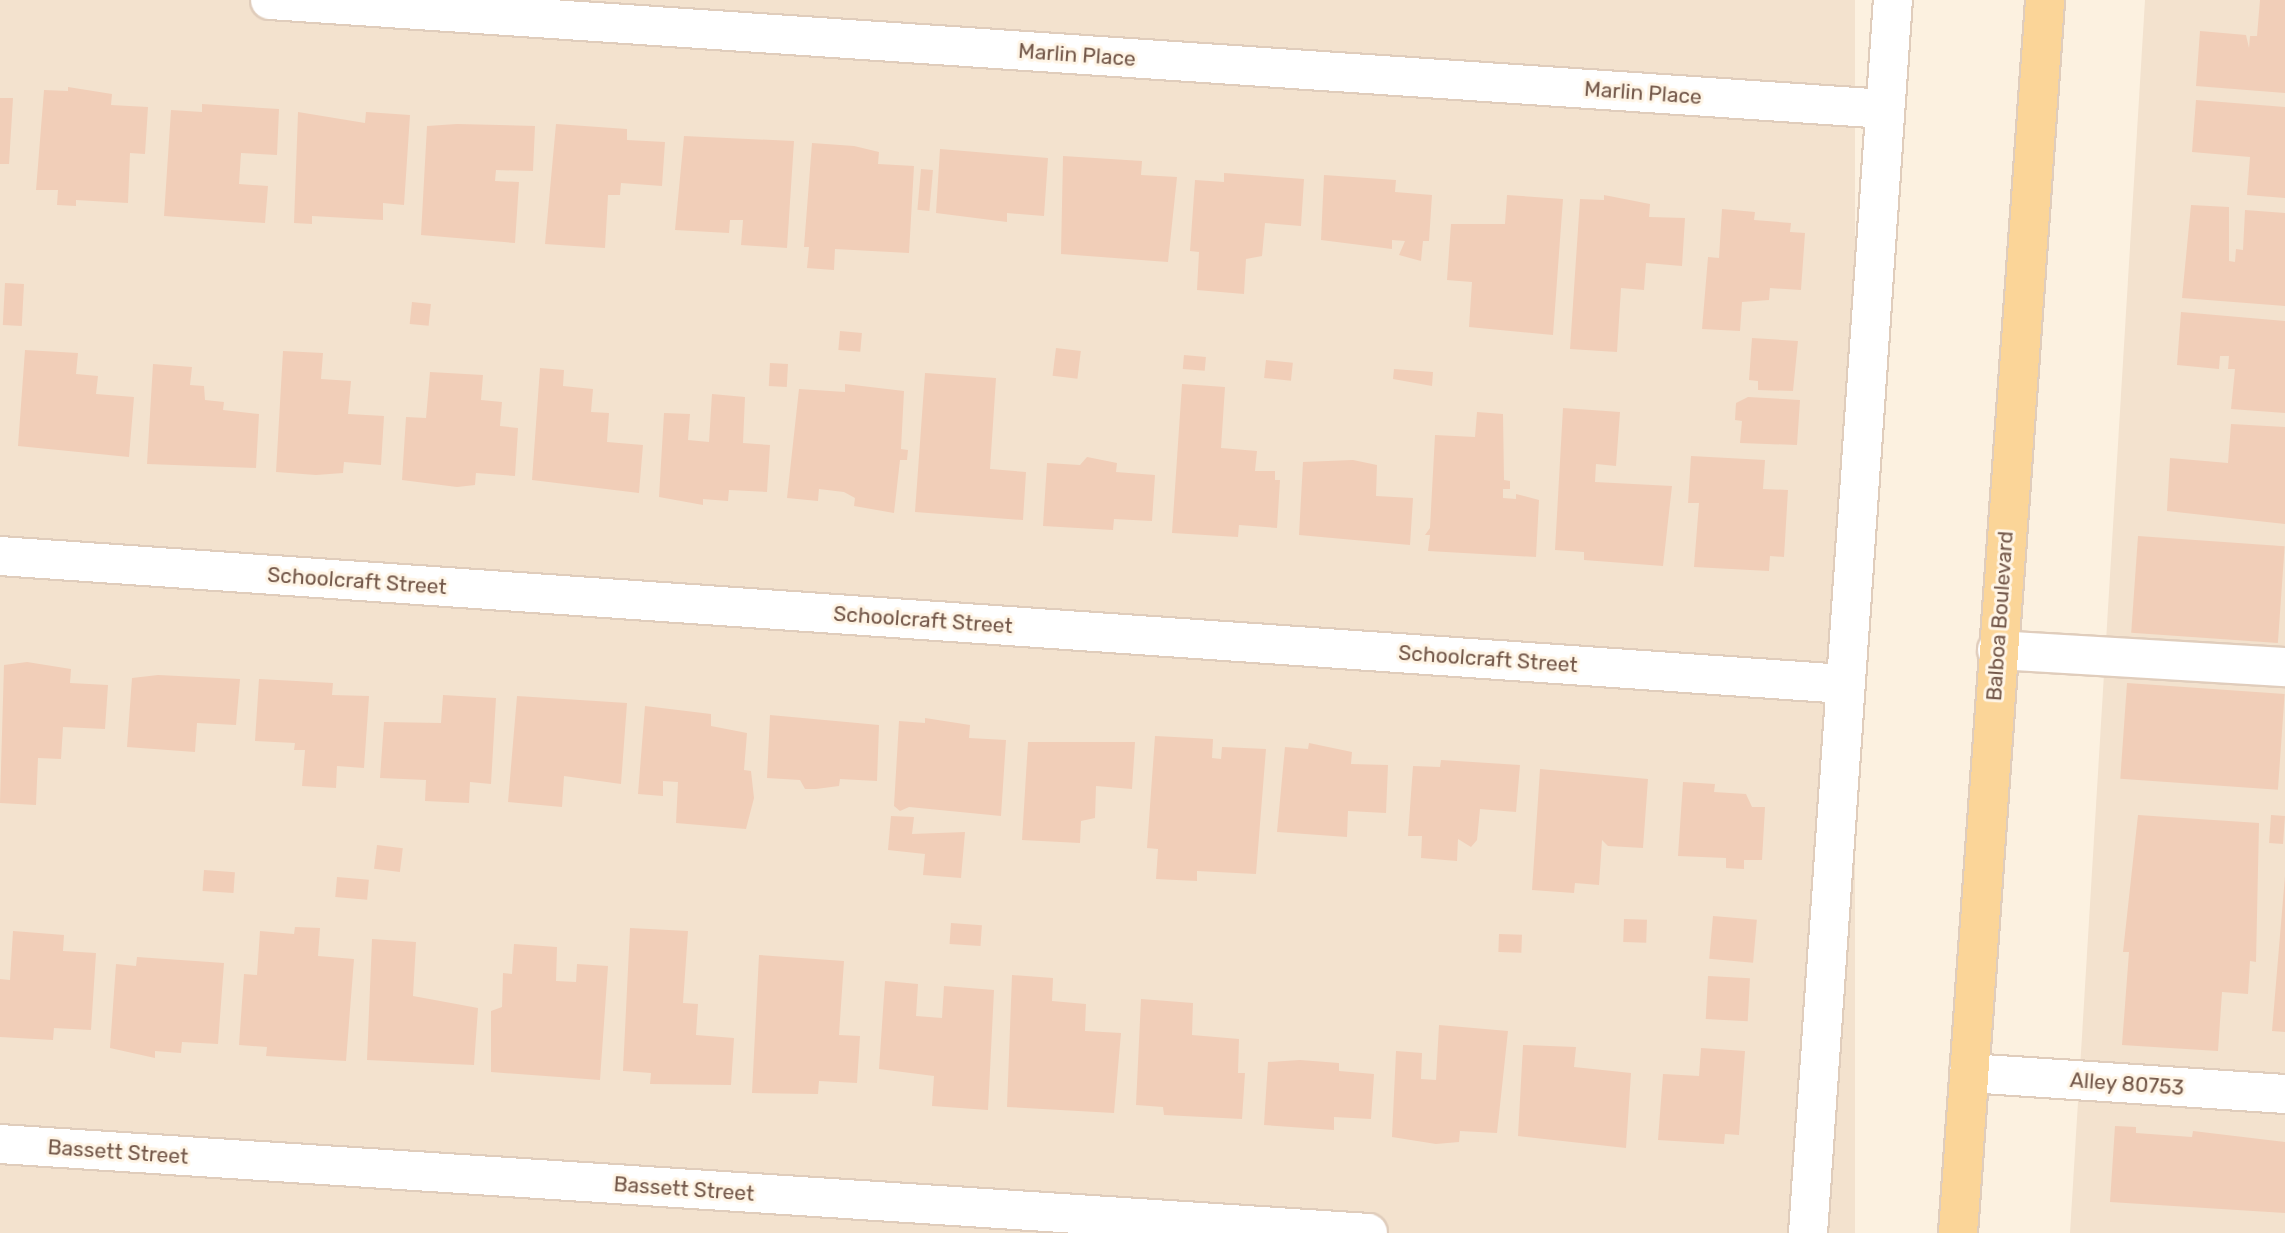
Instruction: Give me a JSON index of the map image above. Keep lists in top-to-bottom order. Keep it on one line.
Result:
{"streets":{"main road":["Balboa Boulevard"],"street":["Marlin Place","Schoolcraft Street","Alley 80753","Bassett Street"]},"crossings":[["Balboa Boulevard","Alley 80753"]]}
